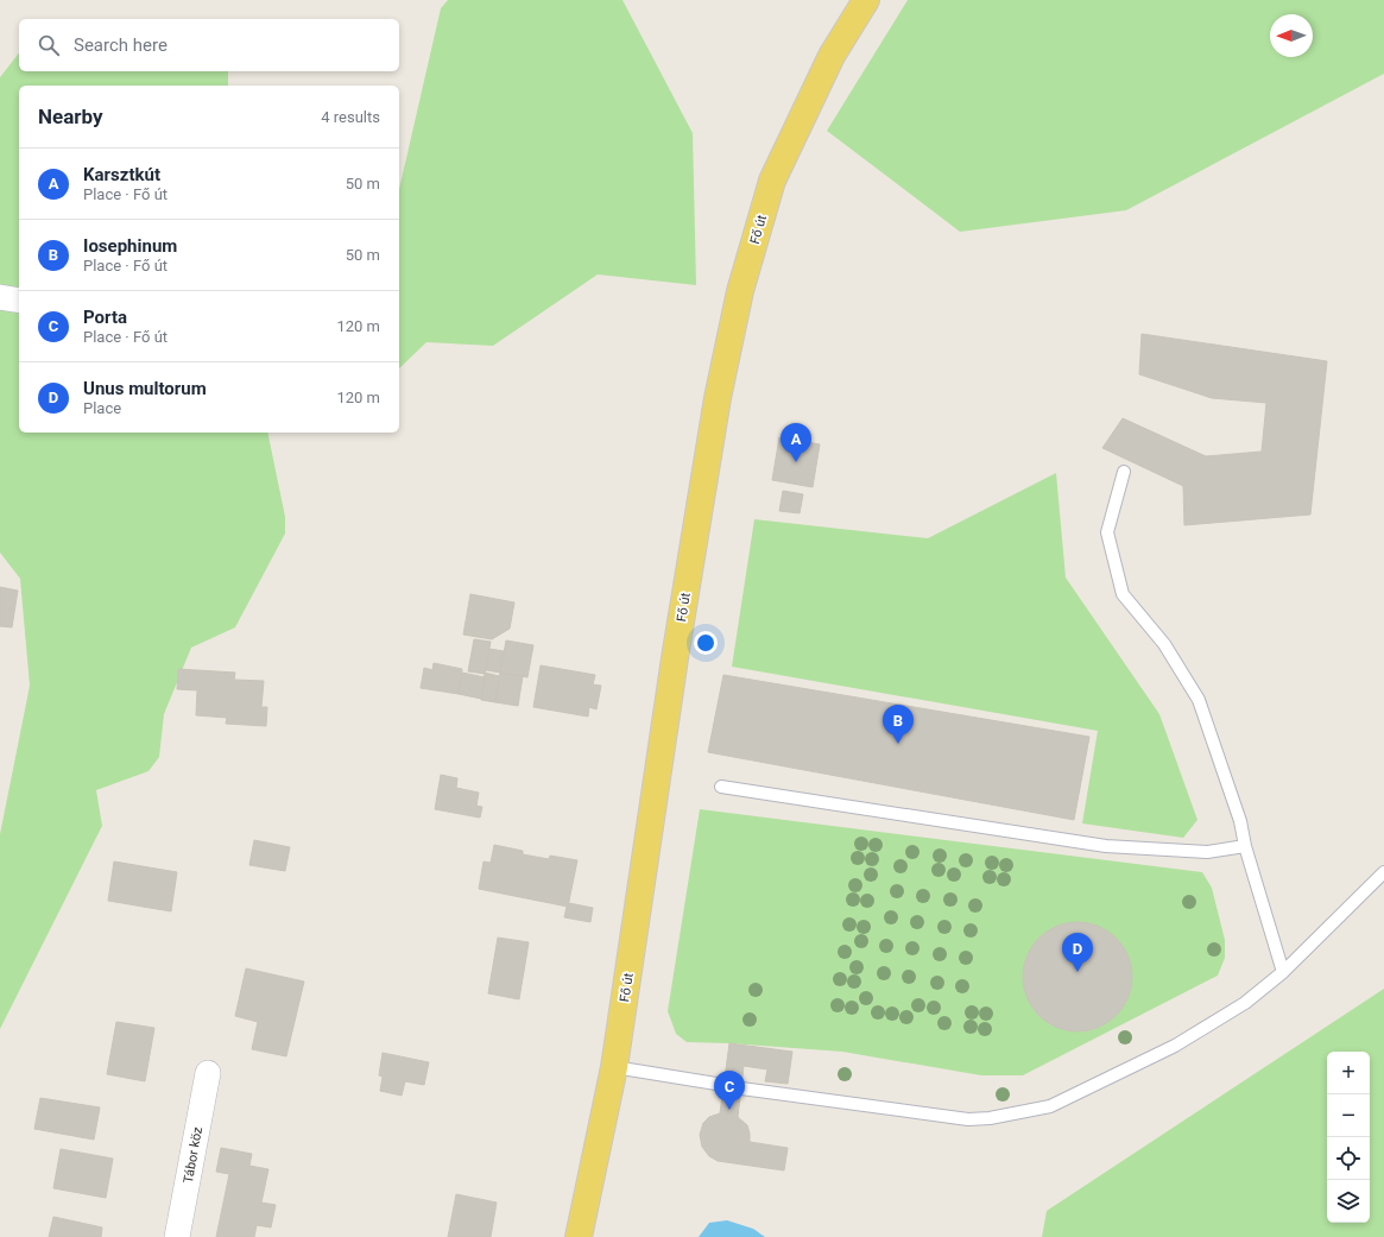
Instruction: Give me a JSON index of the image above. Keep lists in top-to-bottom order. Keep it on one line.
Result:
{"streets":{"main road":["Fő út"],"street":["Tábor köz"]},"north":"left","page":{"search":"Search here","heading":["Nearby","4 results"],"list":[{"mark":"A","name":"Karsztkút","note":"Place · Fő út","value":"50 m"},{"mark":"B","name":"Iosephinum","note":"Place · Fő út","value":"50 m"},{"mark":"C","name":"Porta","note":"Place · Fő út","value":"120 m"},{"mark":"D","name":"Unus multorum","note":"Place","value":"120 m"}],"pins":["A","B","D","C"],"map_buttons":["+","−"]}}
